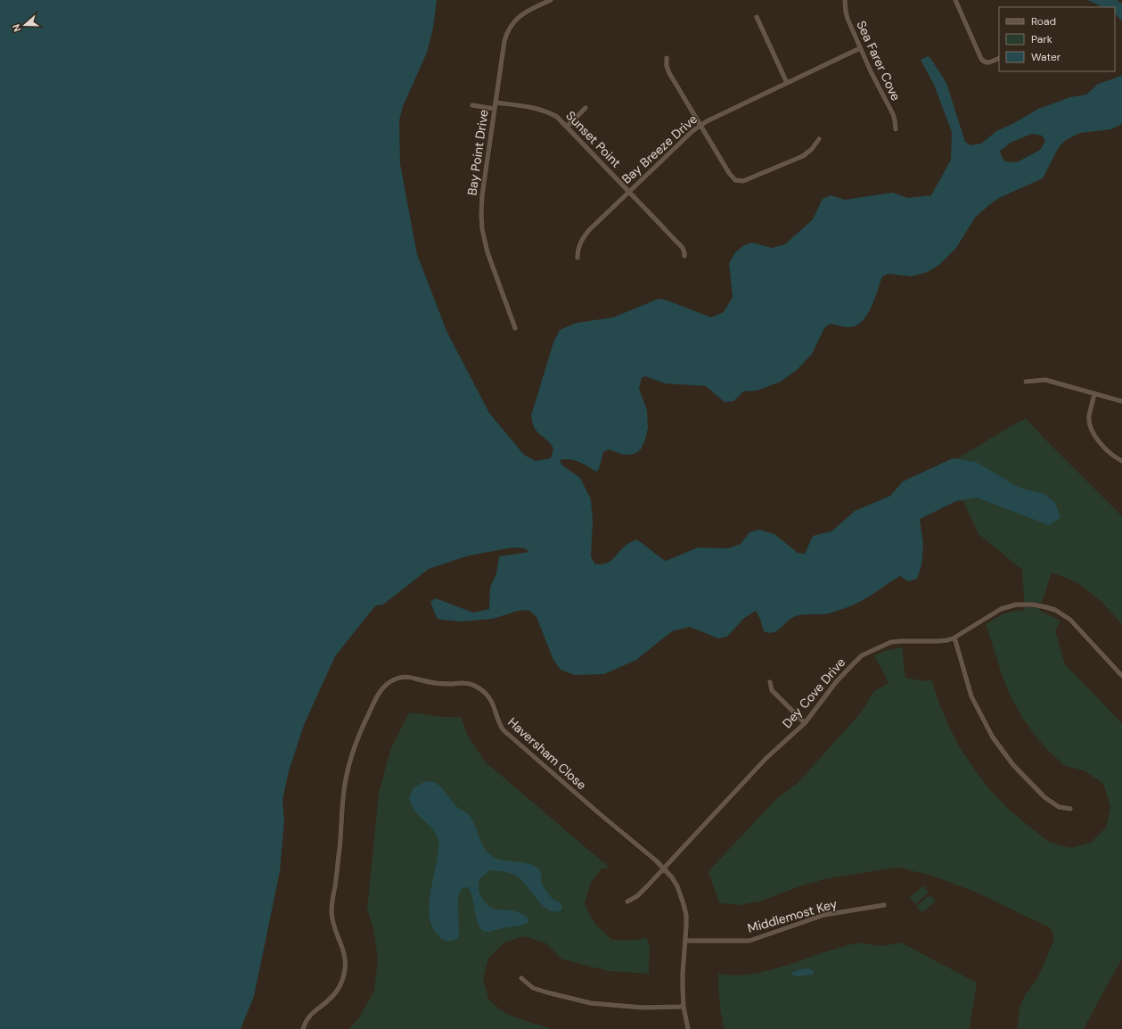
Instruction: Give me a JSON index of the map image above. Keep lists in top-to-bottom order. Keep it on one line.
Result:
{"streets":{"street":["Sea Farer Cove","Sunset Point","Bay Breeze Drive","Bay Point Drive","Dey Cove Drive","Haversham Close","Middlemost Key"]},"crossings":[["Sea Farer Cove","Bay Breeze Drive"],["Sunset Point","Bay Breeze Drive"],["Sunset Point","Bay Point Drive"],["Dey Cove Drive","Haversham Close"],["Haversham Close","Middlemost Key"]],"legend":["Road","Park","Water"],"north":"left"}
